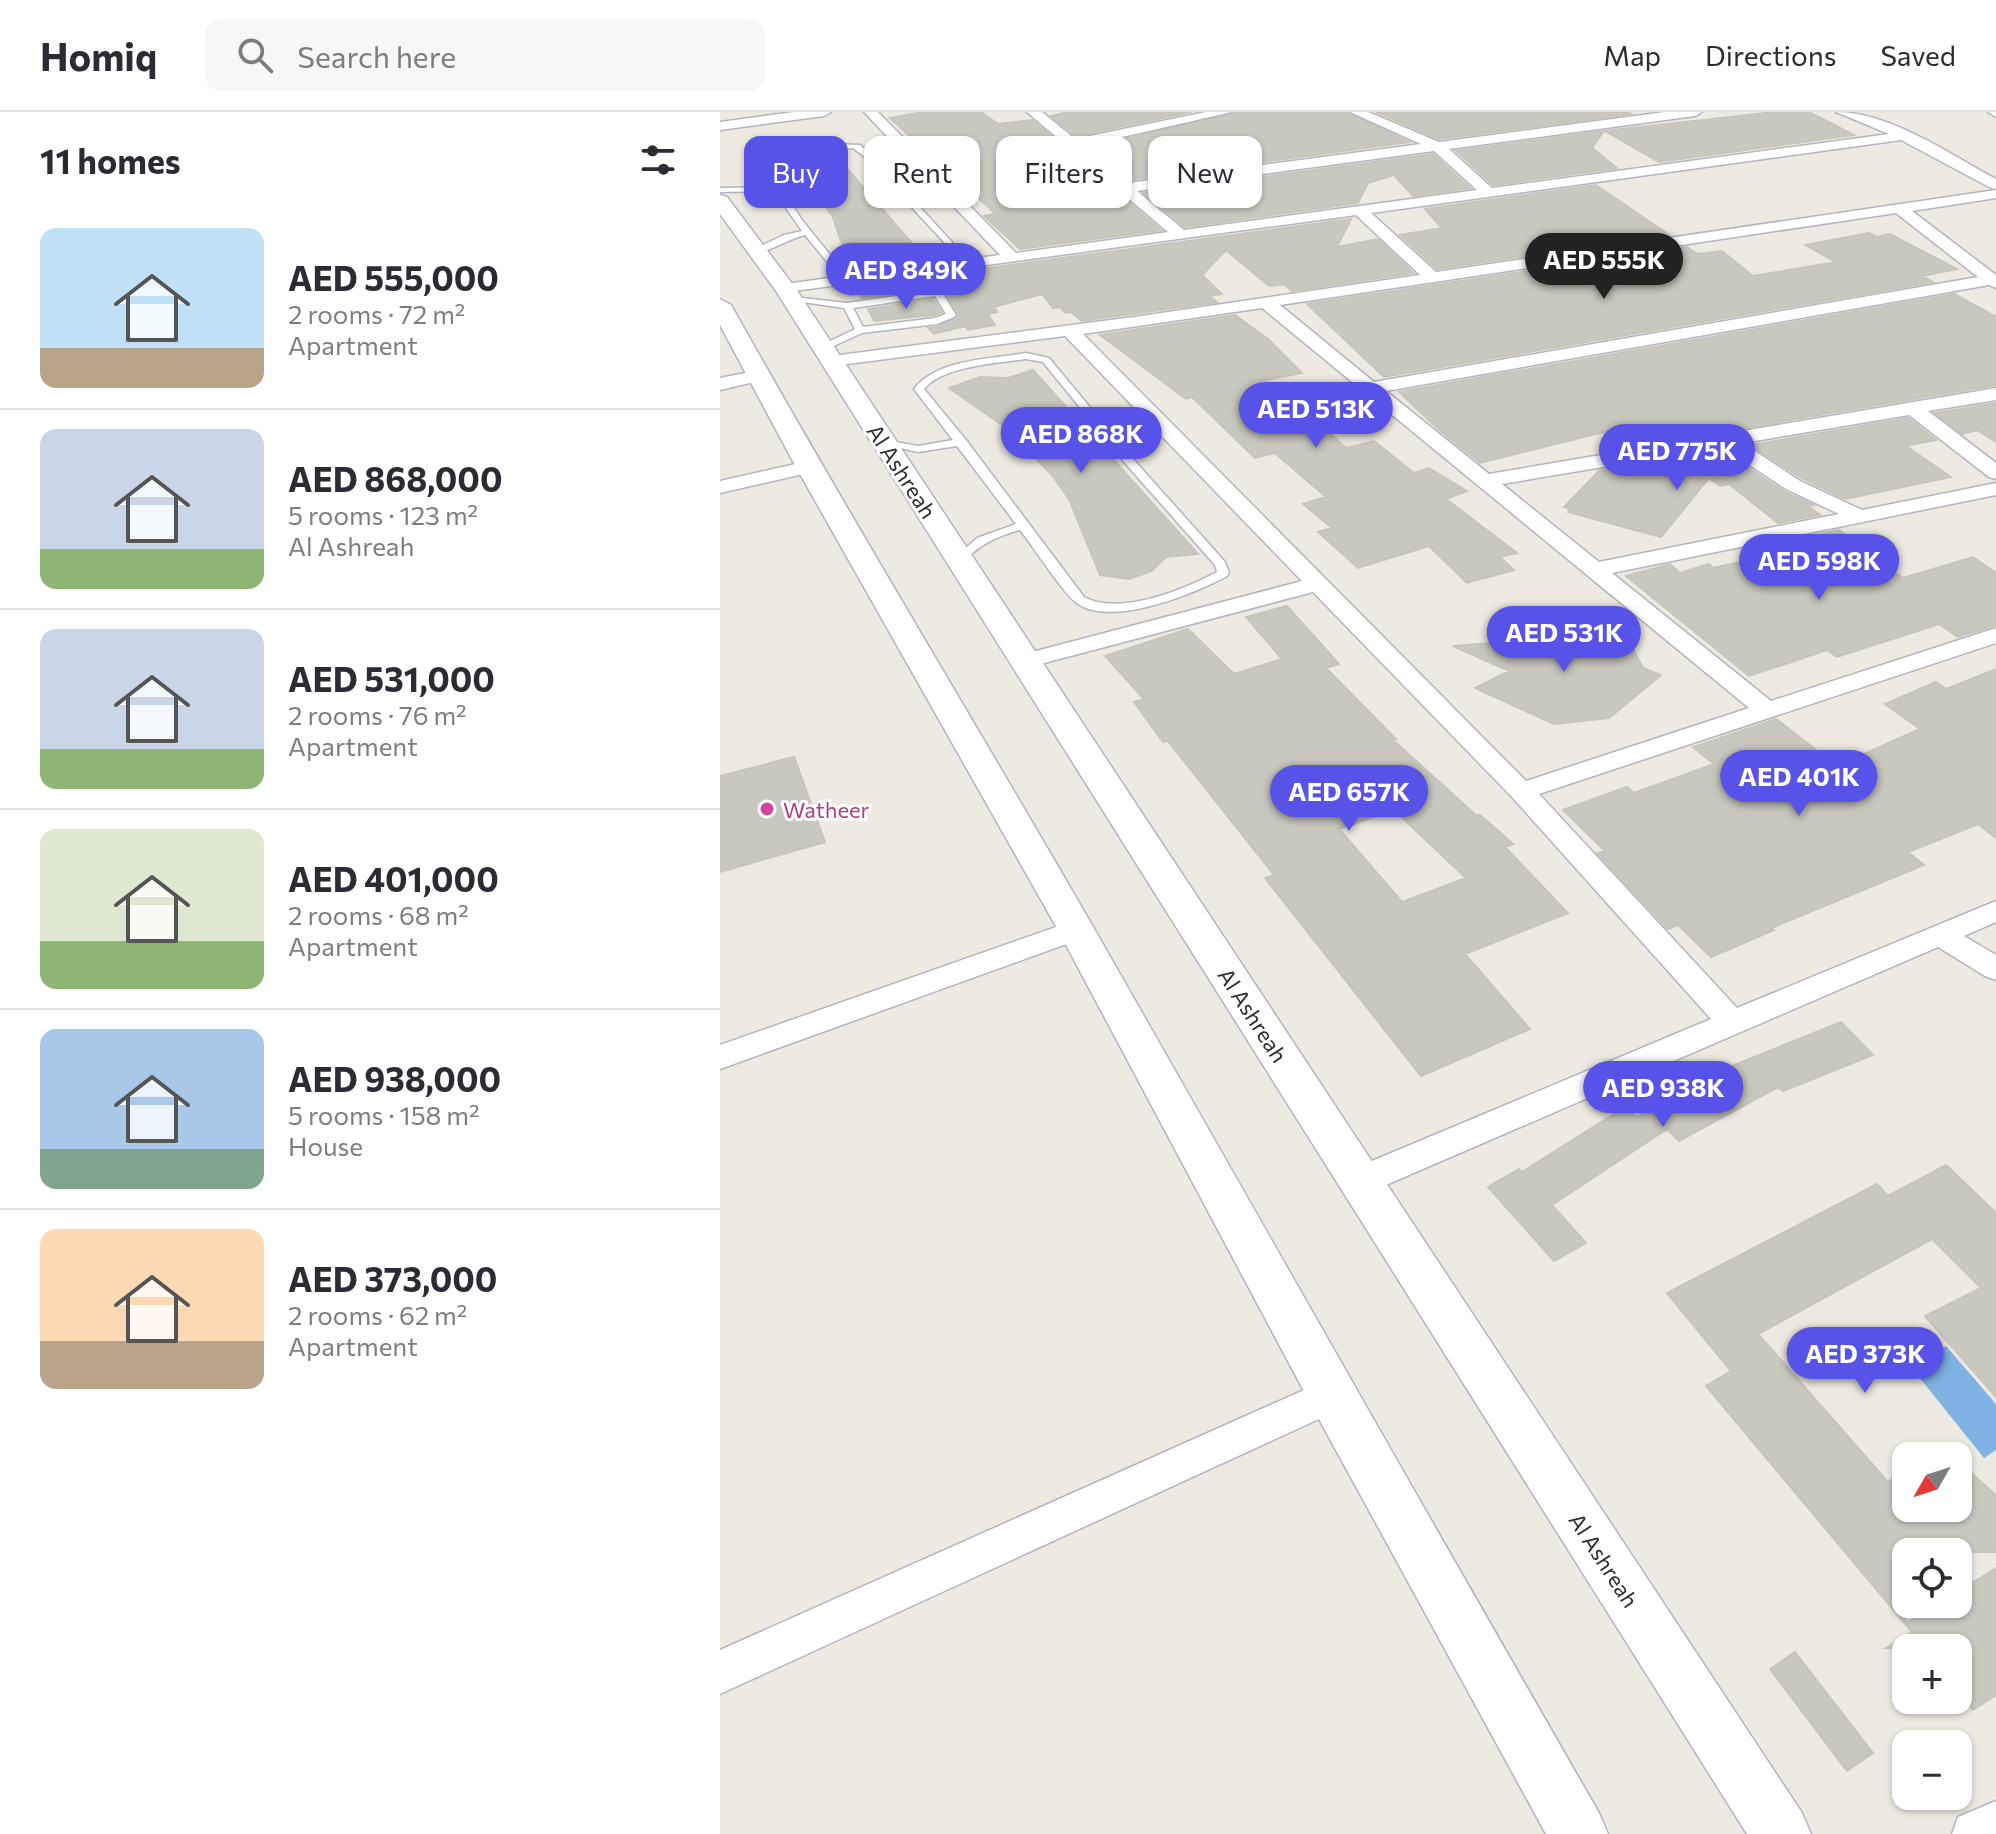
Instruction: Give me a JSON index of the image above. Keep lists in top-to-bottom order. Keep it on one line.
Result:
{"streets":{"street":["Al Ashreah"]},"places":["Watheer"],"north":"bottom left","page":{"header":"Homiq","search":"Search here","nav":["Map","Directions","Saved"],"heading":"11 homes","chip":["Buy","Rent","Filters","New"],"list":[{"name":"AED 555,000","note":"2 rooms · 72 m² · Apartment"},{"name":"AED 868,000","note":"5 rooms · 123 m² · Al Ashreah"},{"name":"AED 531,000","note":"2 rooms · 76 m² · Apartment"},{"name":"AED 401,000","note":"2 rooms · 68 m² · Apartment"},{"name":"AED 938,000","note":"5 rooms · 158 m² · House"},{"name":"AED 373,000","note":"2 rooms · 62 m² · Apartment"}],"price":["AED 555K","AED 849K","AED 513K","AED 868K","AED 775K","AED 598K","AED 531K","AED 401K","AED 657K","AED 938K","AED 373K"],"map_buttons":["+","−"]}}
